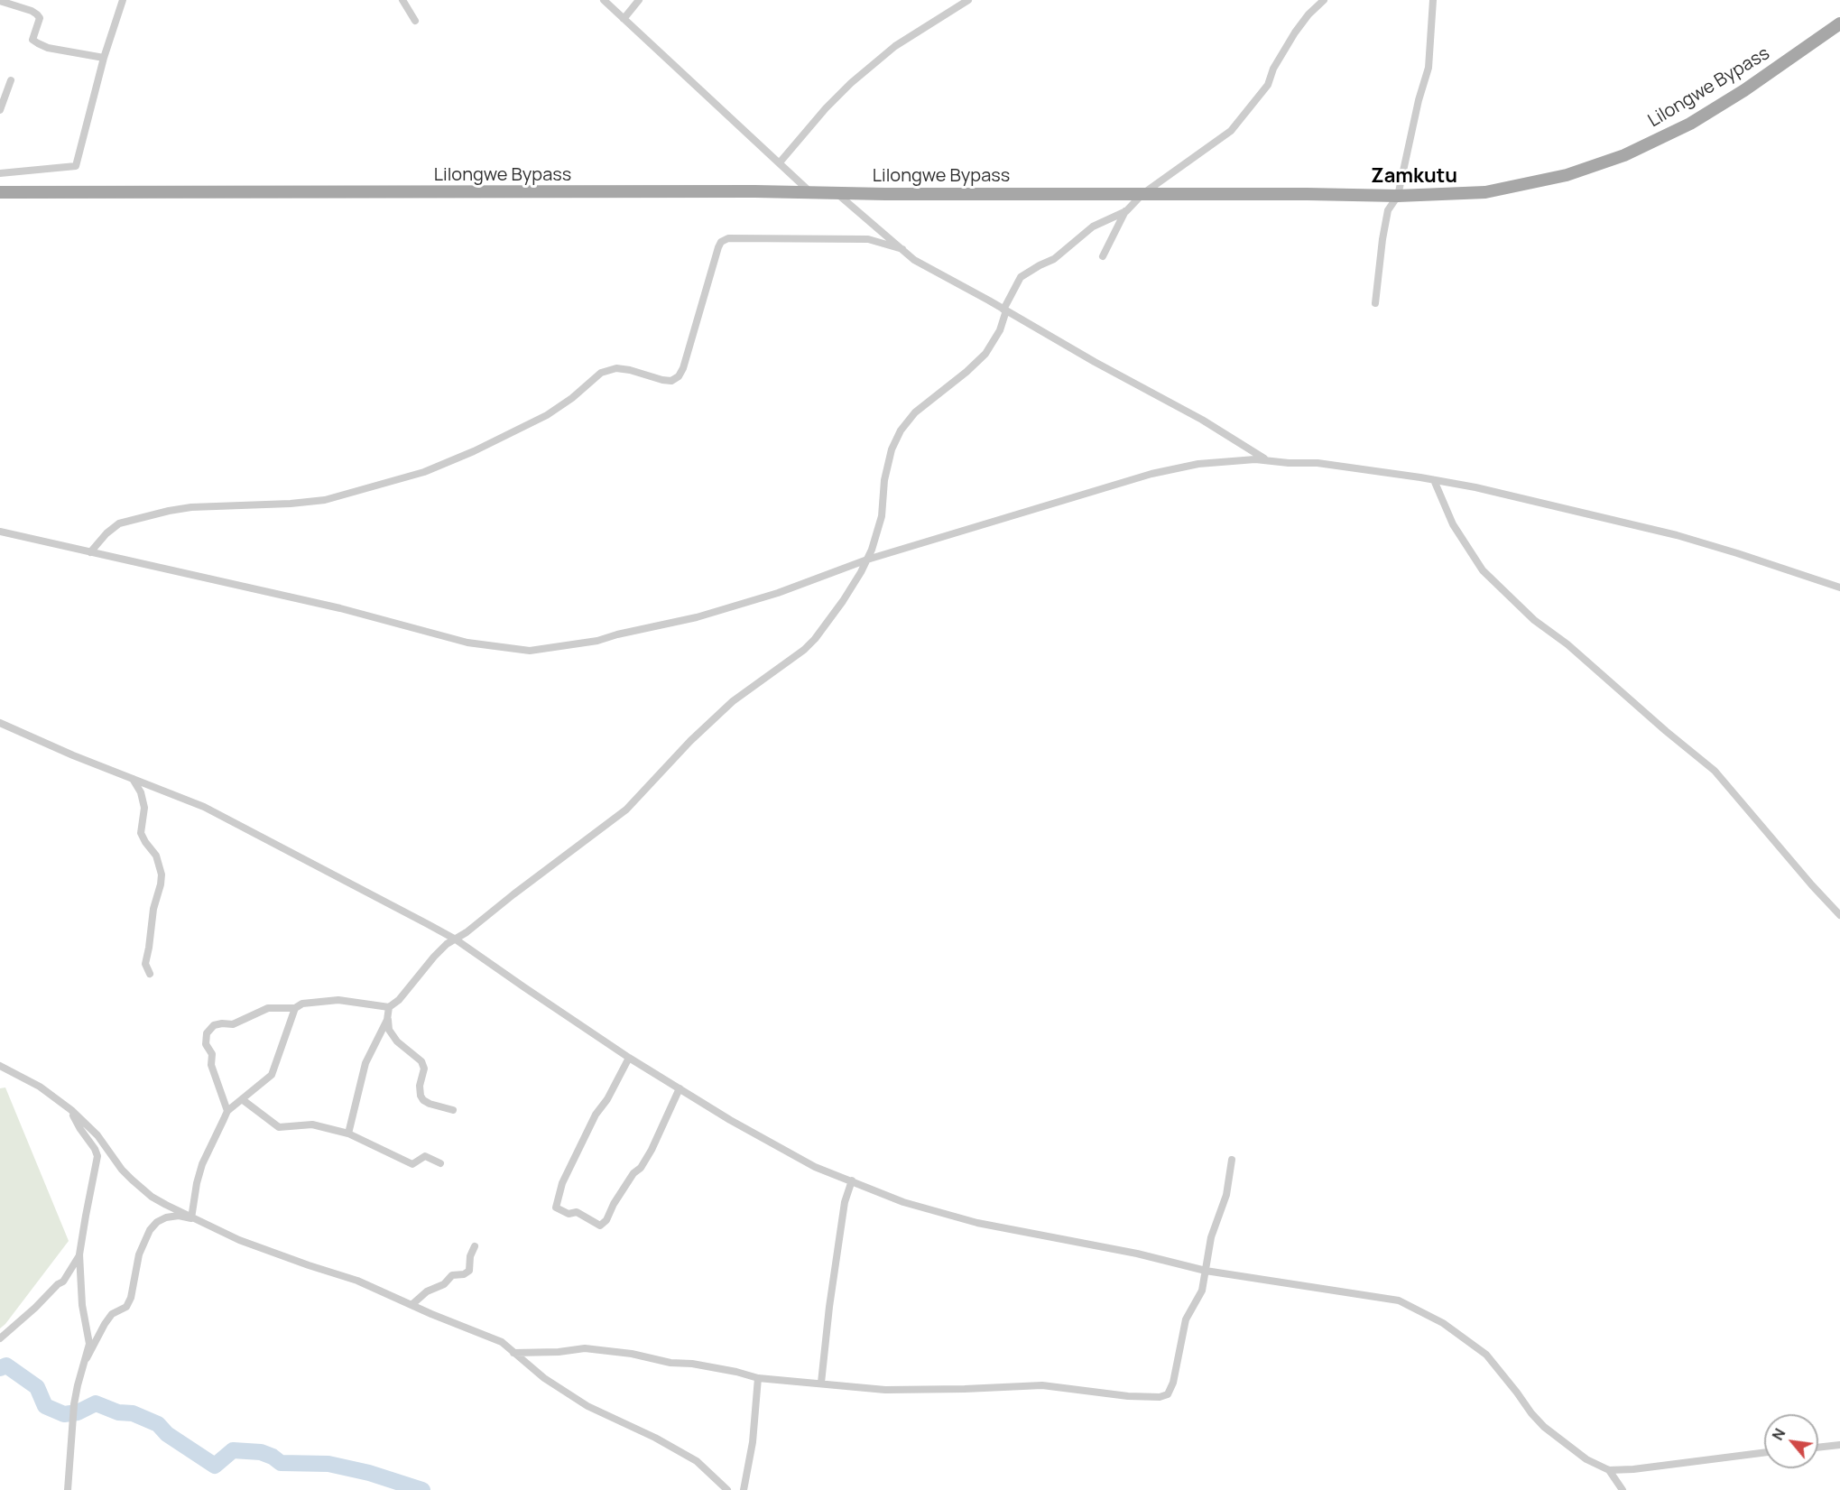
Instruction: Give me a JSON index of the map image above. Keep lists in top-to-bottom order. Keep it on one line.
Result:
{"streets":{"main road":["Lilongwe Bypass"]},"districts":["Zamkutu"],"north":"top left"}
